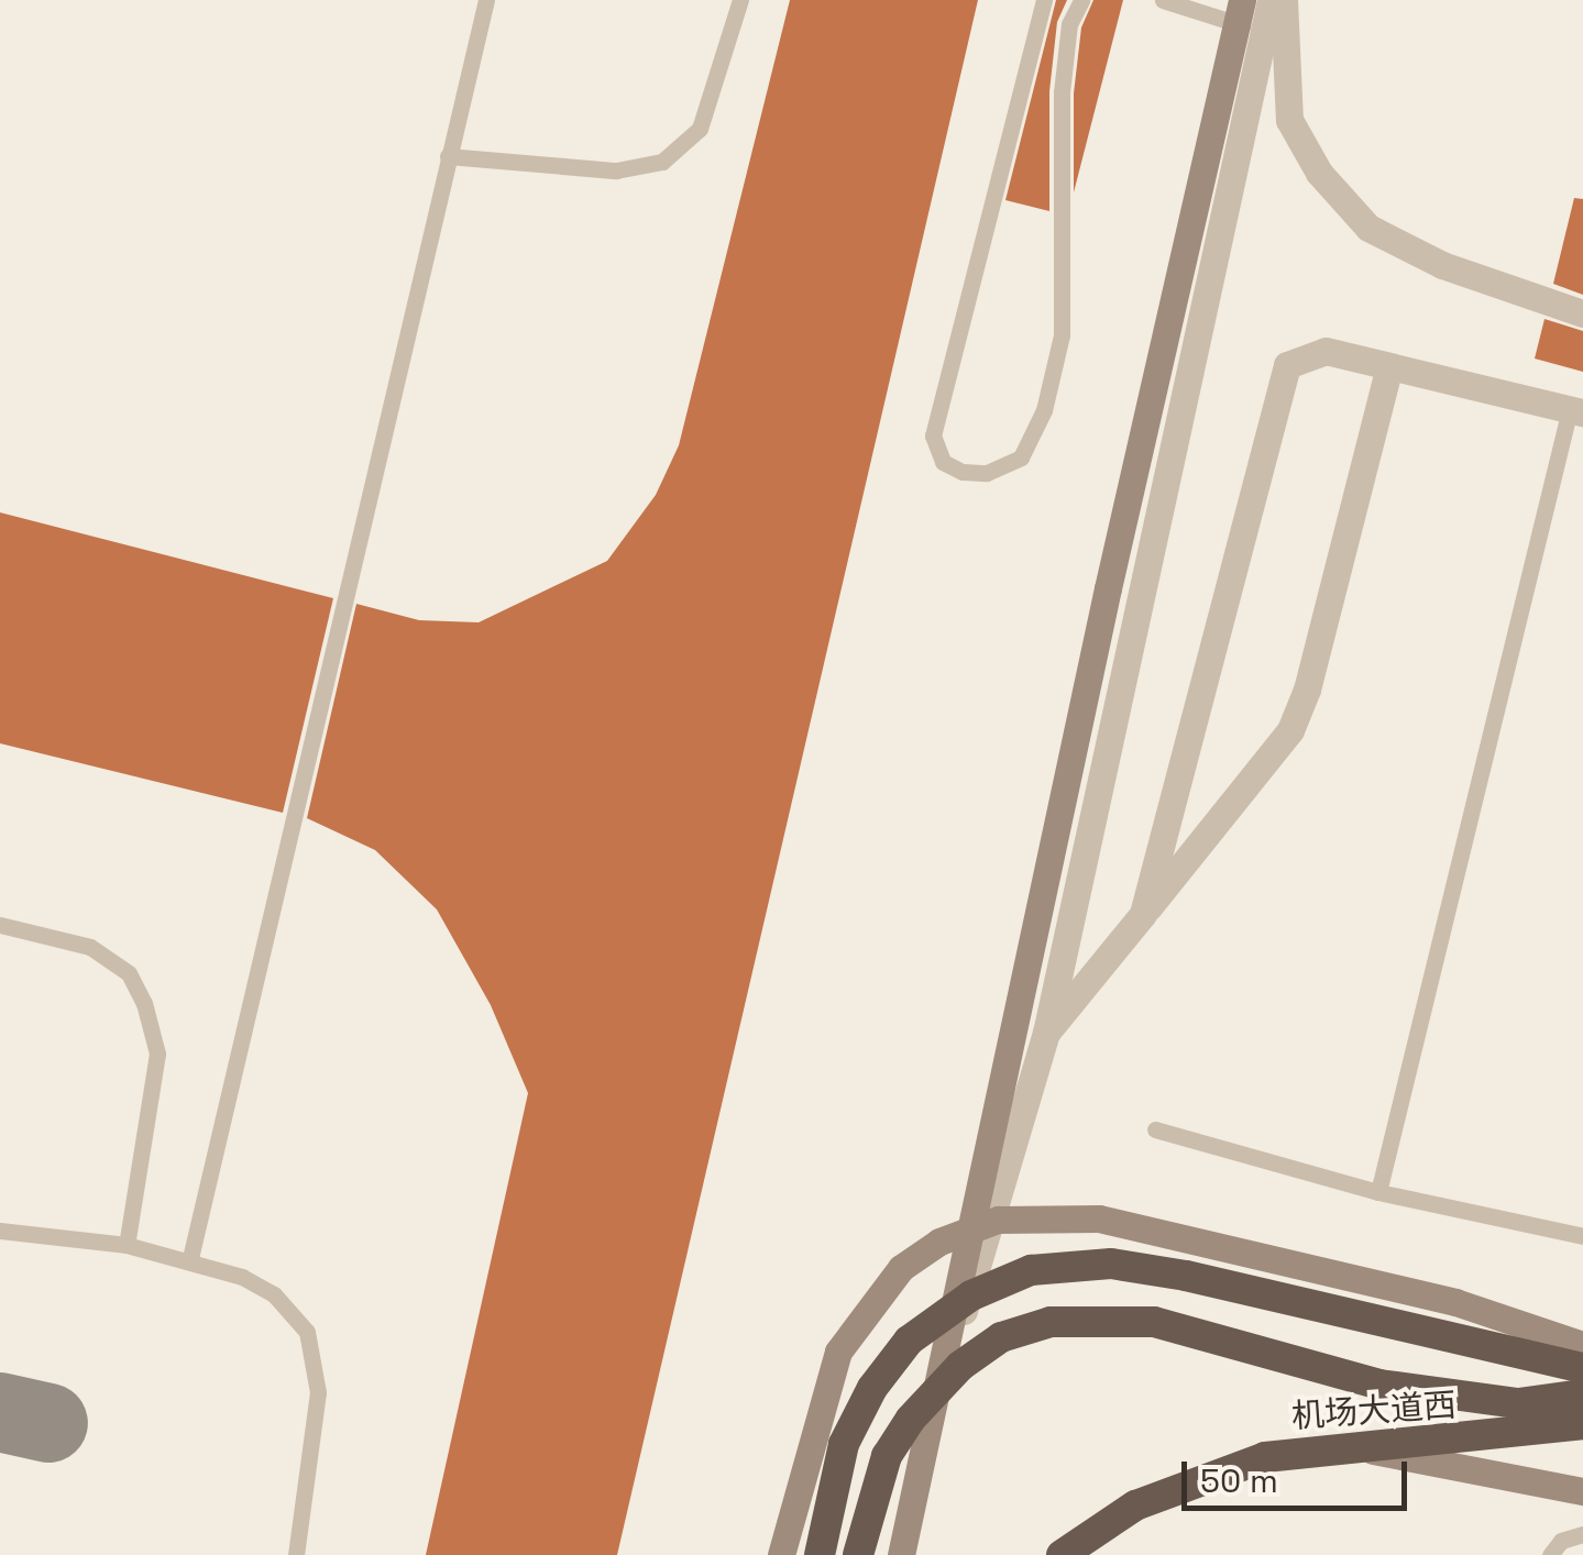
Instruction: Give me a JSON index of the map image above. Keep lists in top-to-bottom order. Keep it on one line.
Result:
{"streets":{"highway":["机场大道西"]},"scale_bar":"50 m"}
